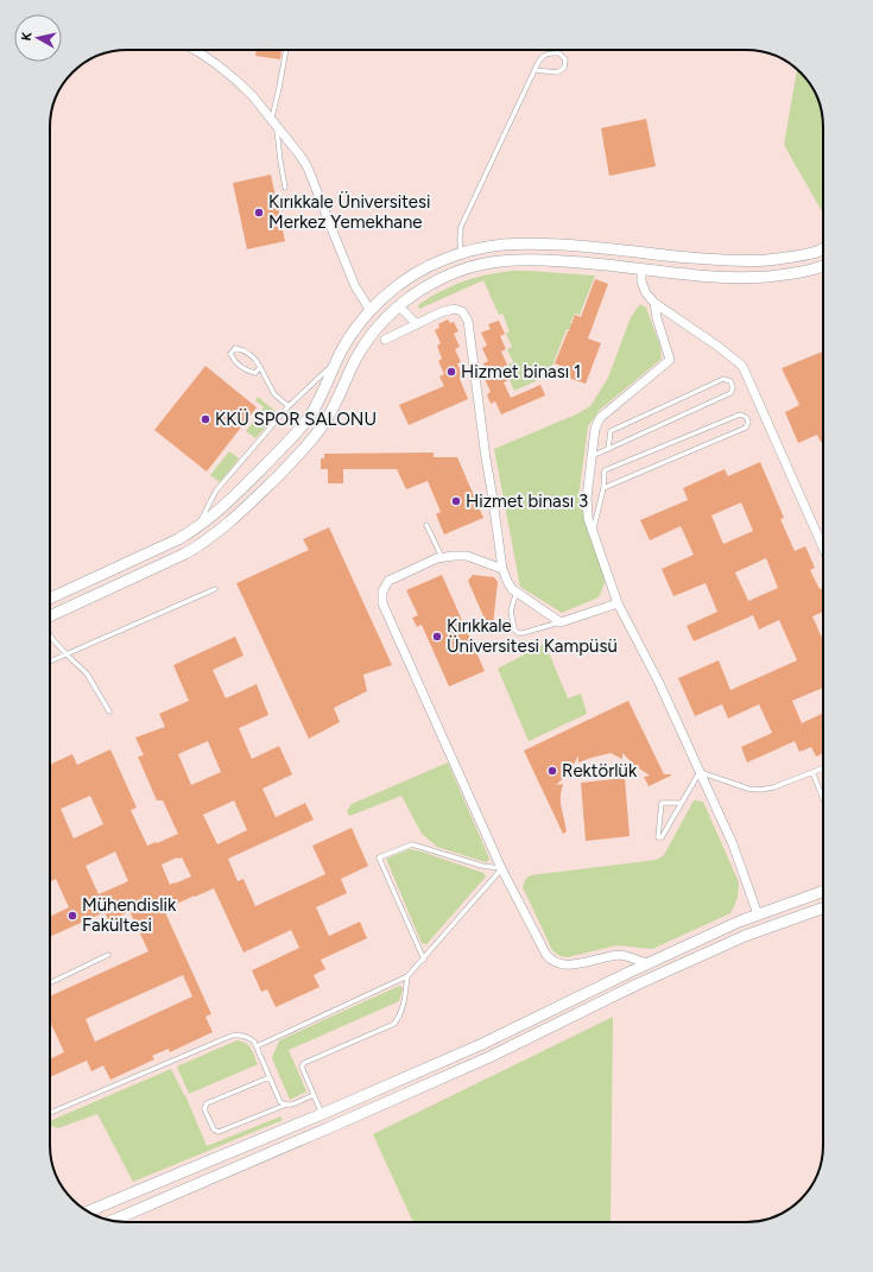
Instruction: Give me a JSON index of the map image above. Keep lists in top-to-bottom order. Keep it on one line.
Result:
{"places":["Kırıkkale Üniversitesi Merkez Yemekhane","Hizmet binası 1","KKÜ SPOR SALONU","Hizmet binası 3","Kırıkkale Üniversitesi Kampüsü","Rektörlük","Mühendislik Fakültesi"],"north":"left"}
